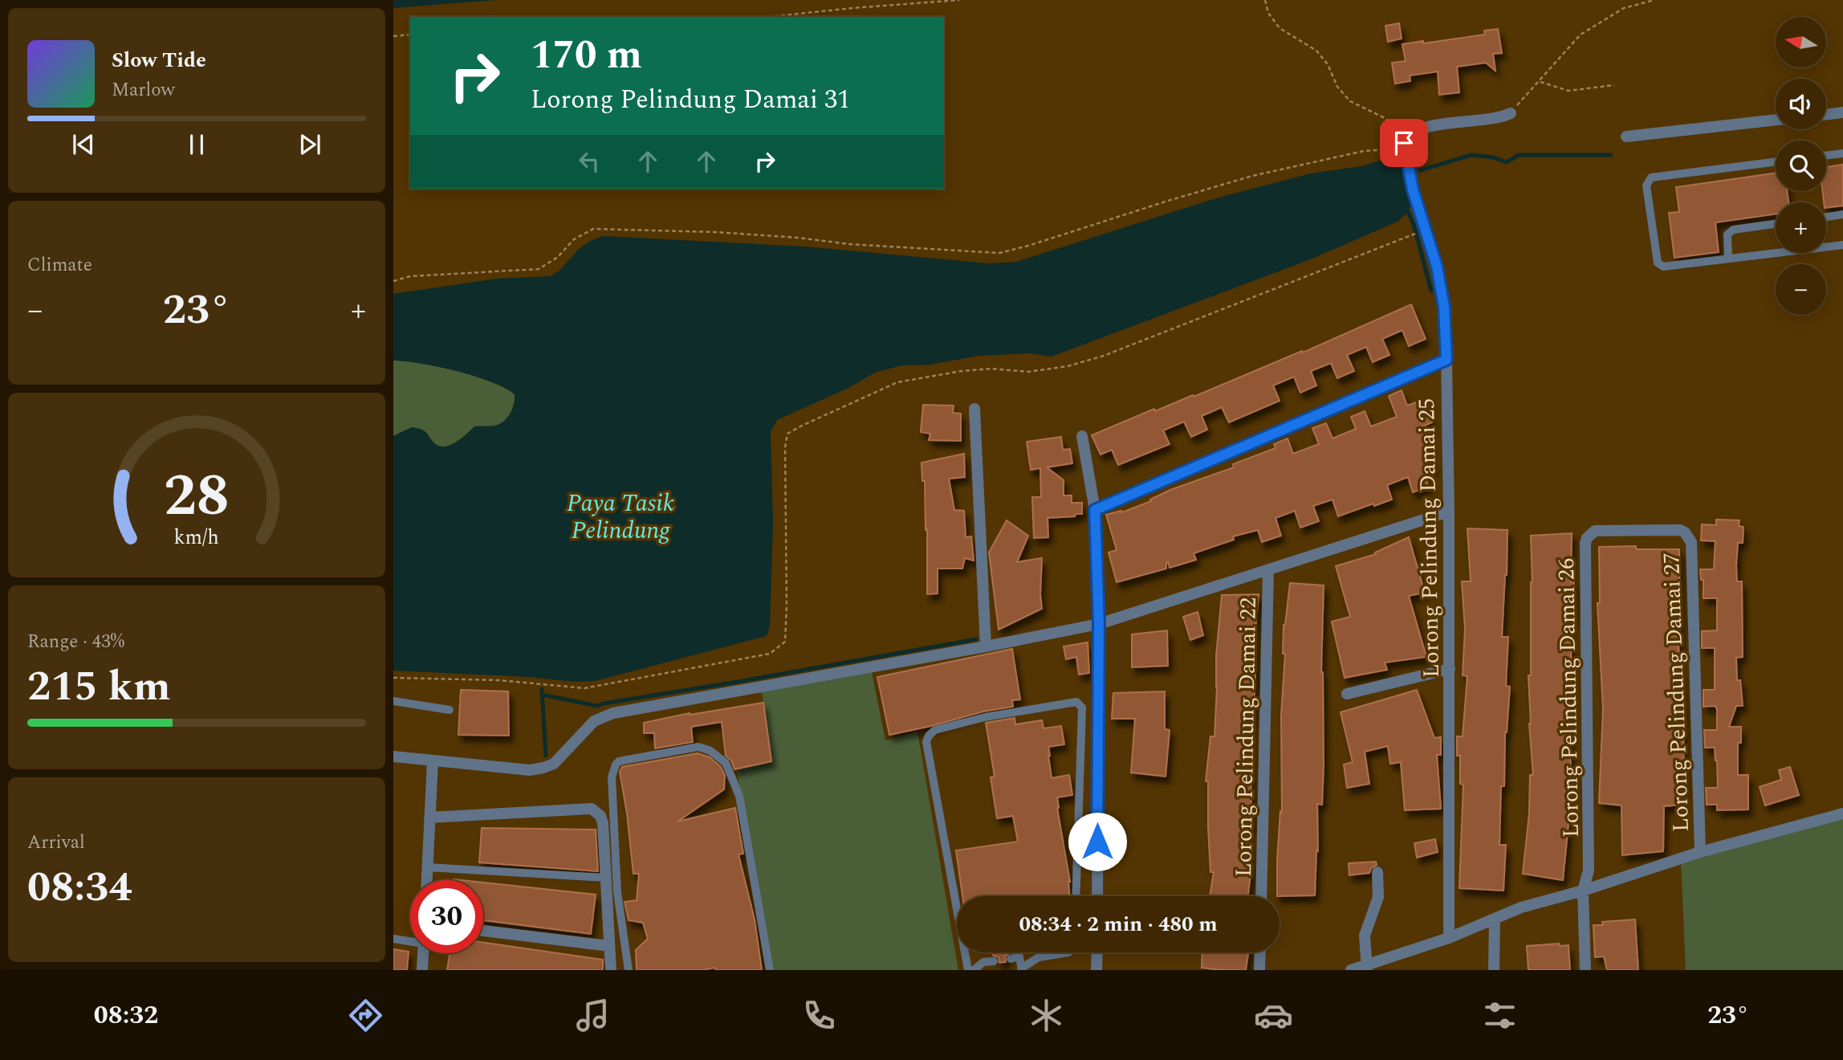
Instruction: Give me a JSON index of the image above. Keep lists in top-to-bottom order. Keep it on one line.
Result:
{"streets":{"street":["Lorong Pelindung Damai 25","Lorong Pelindung Damai 27","Lorong Pelindung Damai 26","Lorong Pelindung Damai 22"]},"crossings":[["Lorong Pelindung Damai 27","Lorong Pelindung Damai 26"]],"water":["Paya Tasik Pelindung"],"north":"left","page":{"map_buttons":["+","−"],"turn":["170 m","Lorong Pelindung Damai 31"],"song":["Slow Tide","Marlow"],"tile":["Climate",["Range · 43%","215 km"],["Arrival","08:34"]],"heat":["−","23°","+"],"limit":"30","trip":"08:34 · 2 min · 480 m","tabs":["08:32","23°"],"gauge":["28","km/h"]}}
